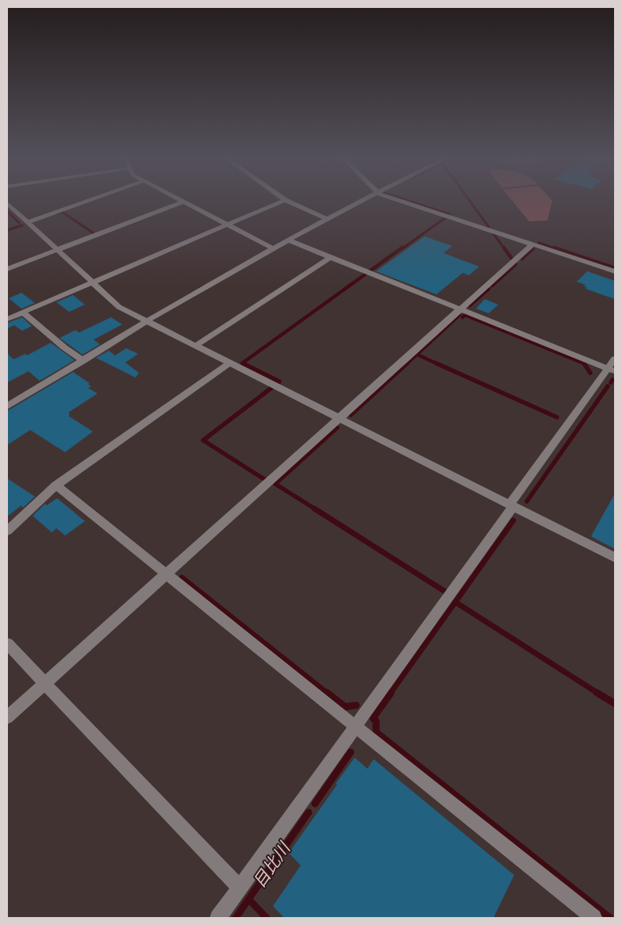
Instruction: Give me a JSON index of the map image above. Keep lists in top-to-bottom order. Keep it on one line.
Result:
{"water":["目比川"]}
